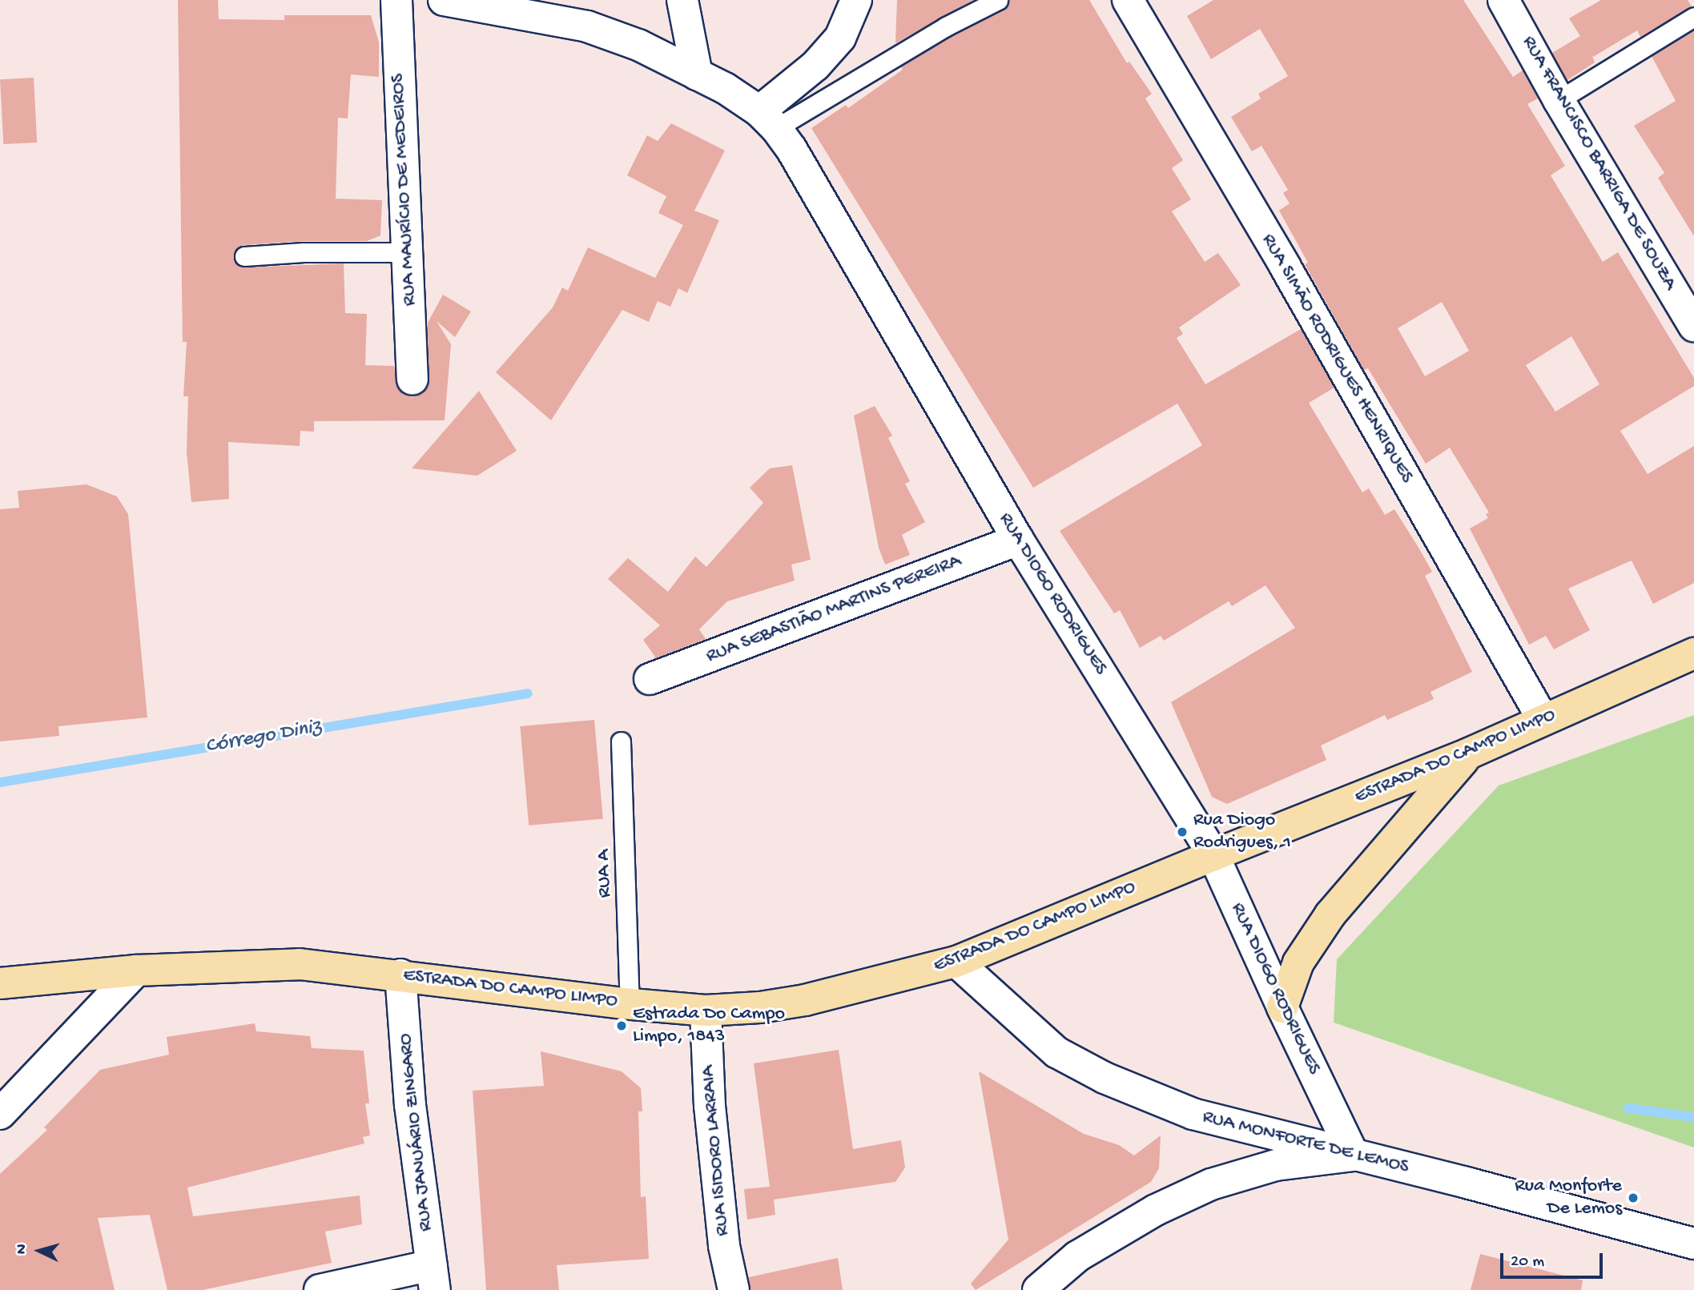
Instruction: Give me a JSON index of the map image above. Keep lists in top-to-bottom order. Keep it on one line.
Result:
{"streets":{"main road":["ESTRADA DO CAMPO LIMPO"],"street":["RUA FRANCISCO BARRIGA DE SOUZA","RUA MAURÍCIO DE MEDEIROS","RUA SIMÃO RODRIGUES HENRIQUES","RUA DIOGO RODRIGUES","RUA SEBASTIÃO MARTINS PEREIRA","RUA JANUÁRIO ZINGARO","RUA MONFORTE DE LEMOS","RUA ISIDORO LARRAIA"],"lane":["RUA A"]},"crossings":[["RUA SIMÃO RODRIGUES HENRIQUES","ESTRADA DO CAMPO LIMPO"],["RUA DIOGO RODRIGUES","RUA SEBASTIÃO MARTINS PEREIRA"],["RUA DIOGO RODRIGUES","ESTRADA DO CAMPO LIMPO"],["RUA DIOGO RODRIGUES","RUA MONFORTE DE LEMOS"],["ESTRADA DO CAMPO LIMPO","RUA A"],["ESTRADA DO CAMPO LIMPO","RUA JANUÁRIO ZINGARO"],["ESTRADA DO CAMPO LIMPO","RUA MONFORTE DE LEMOS"],["ESTRADA DO CAMPO LIMPO","RUA ISIDORO LARRAIA"]],"water":["Córrego Diniz"],"places":["Rua Diogo Rodrigues, 1","Estrada Do Campo Limpo, 1843","Rua Monforte De Lemos"],"scale_bar":"20 m","north":"left"}
